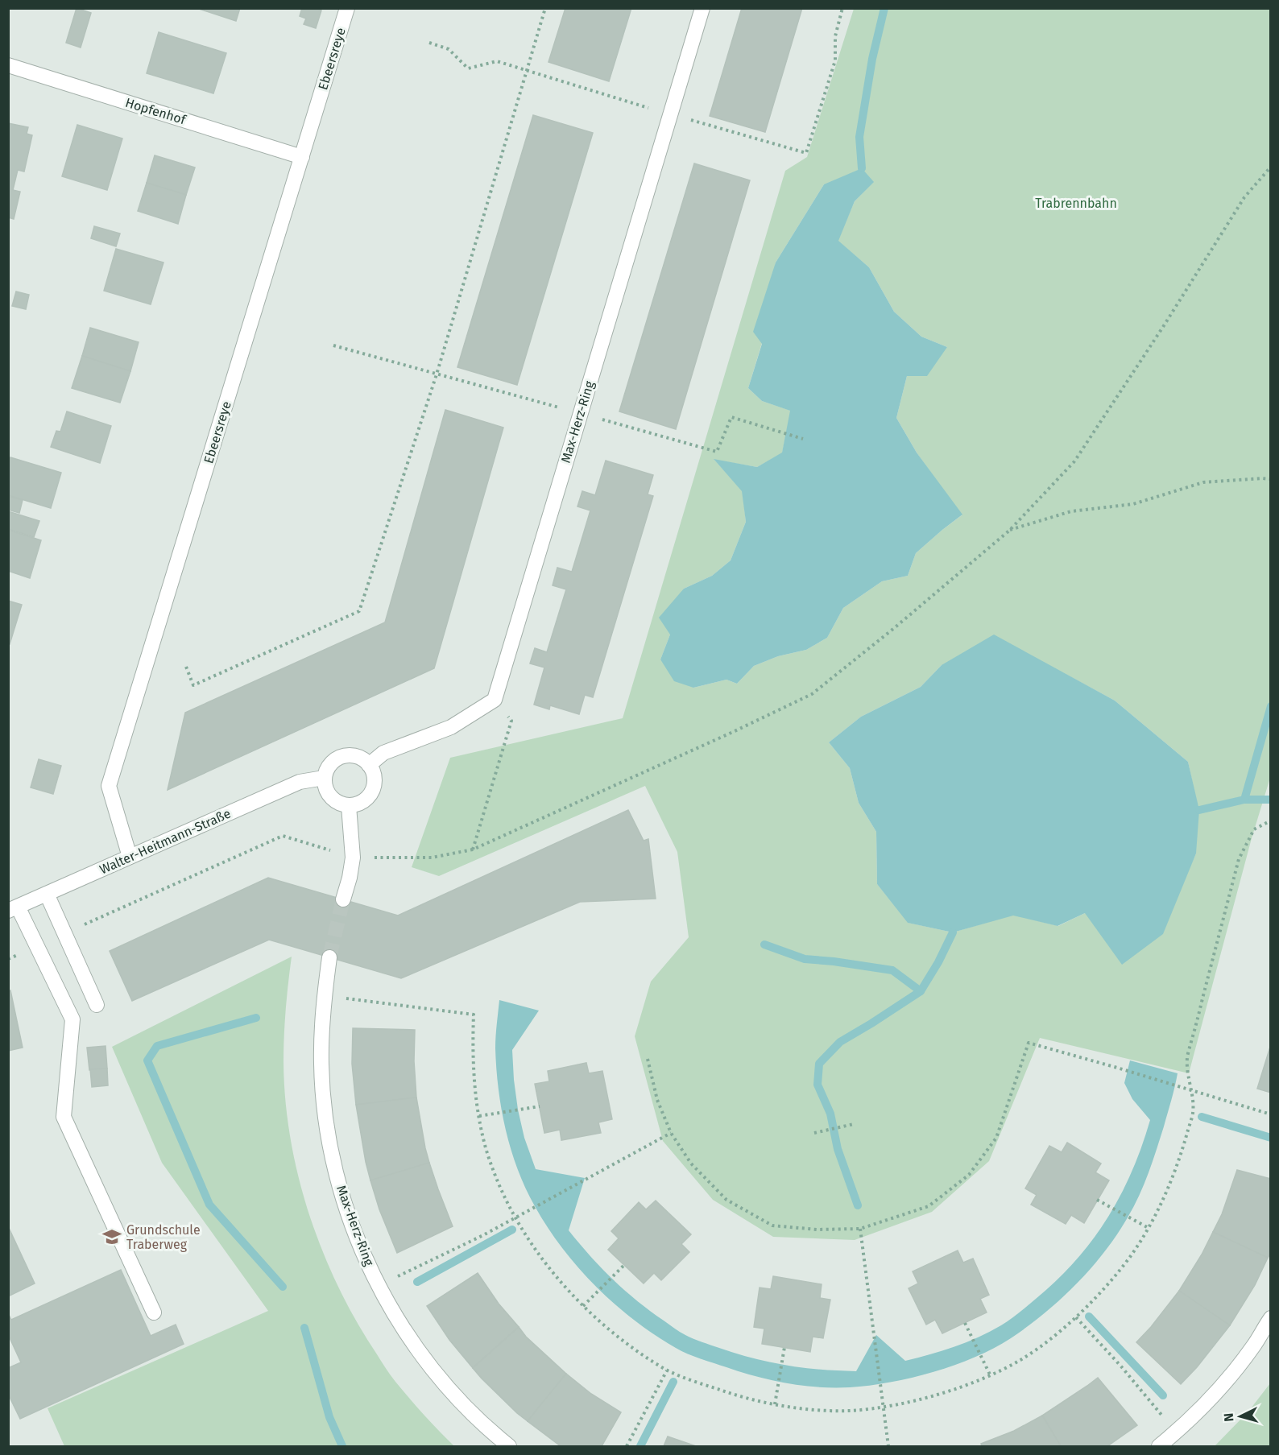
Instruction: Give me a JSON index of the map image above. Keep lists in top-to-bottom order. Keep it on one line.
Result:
{"streets":{"street":["Ebeersreye","Hopfenhof","Max-Herz-Ring","Walter-Heitmann-Straße"]},"crossings":[["Ebeersreye","Hopfenhof"],["Ebeersreye","Walter-Heitmann-Straße"]],"parks":["Trabrennbahn"],"places":{"school or university":["Grundschule Traberweg"]},"north":"left"}
